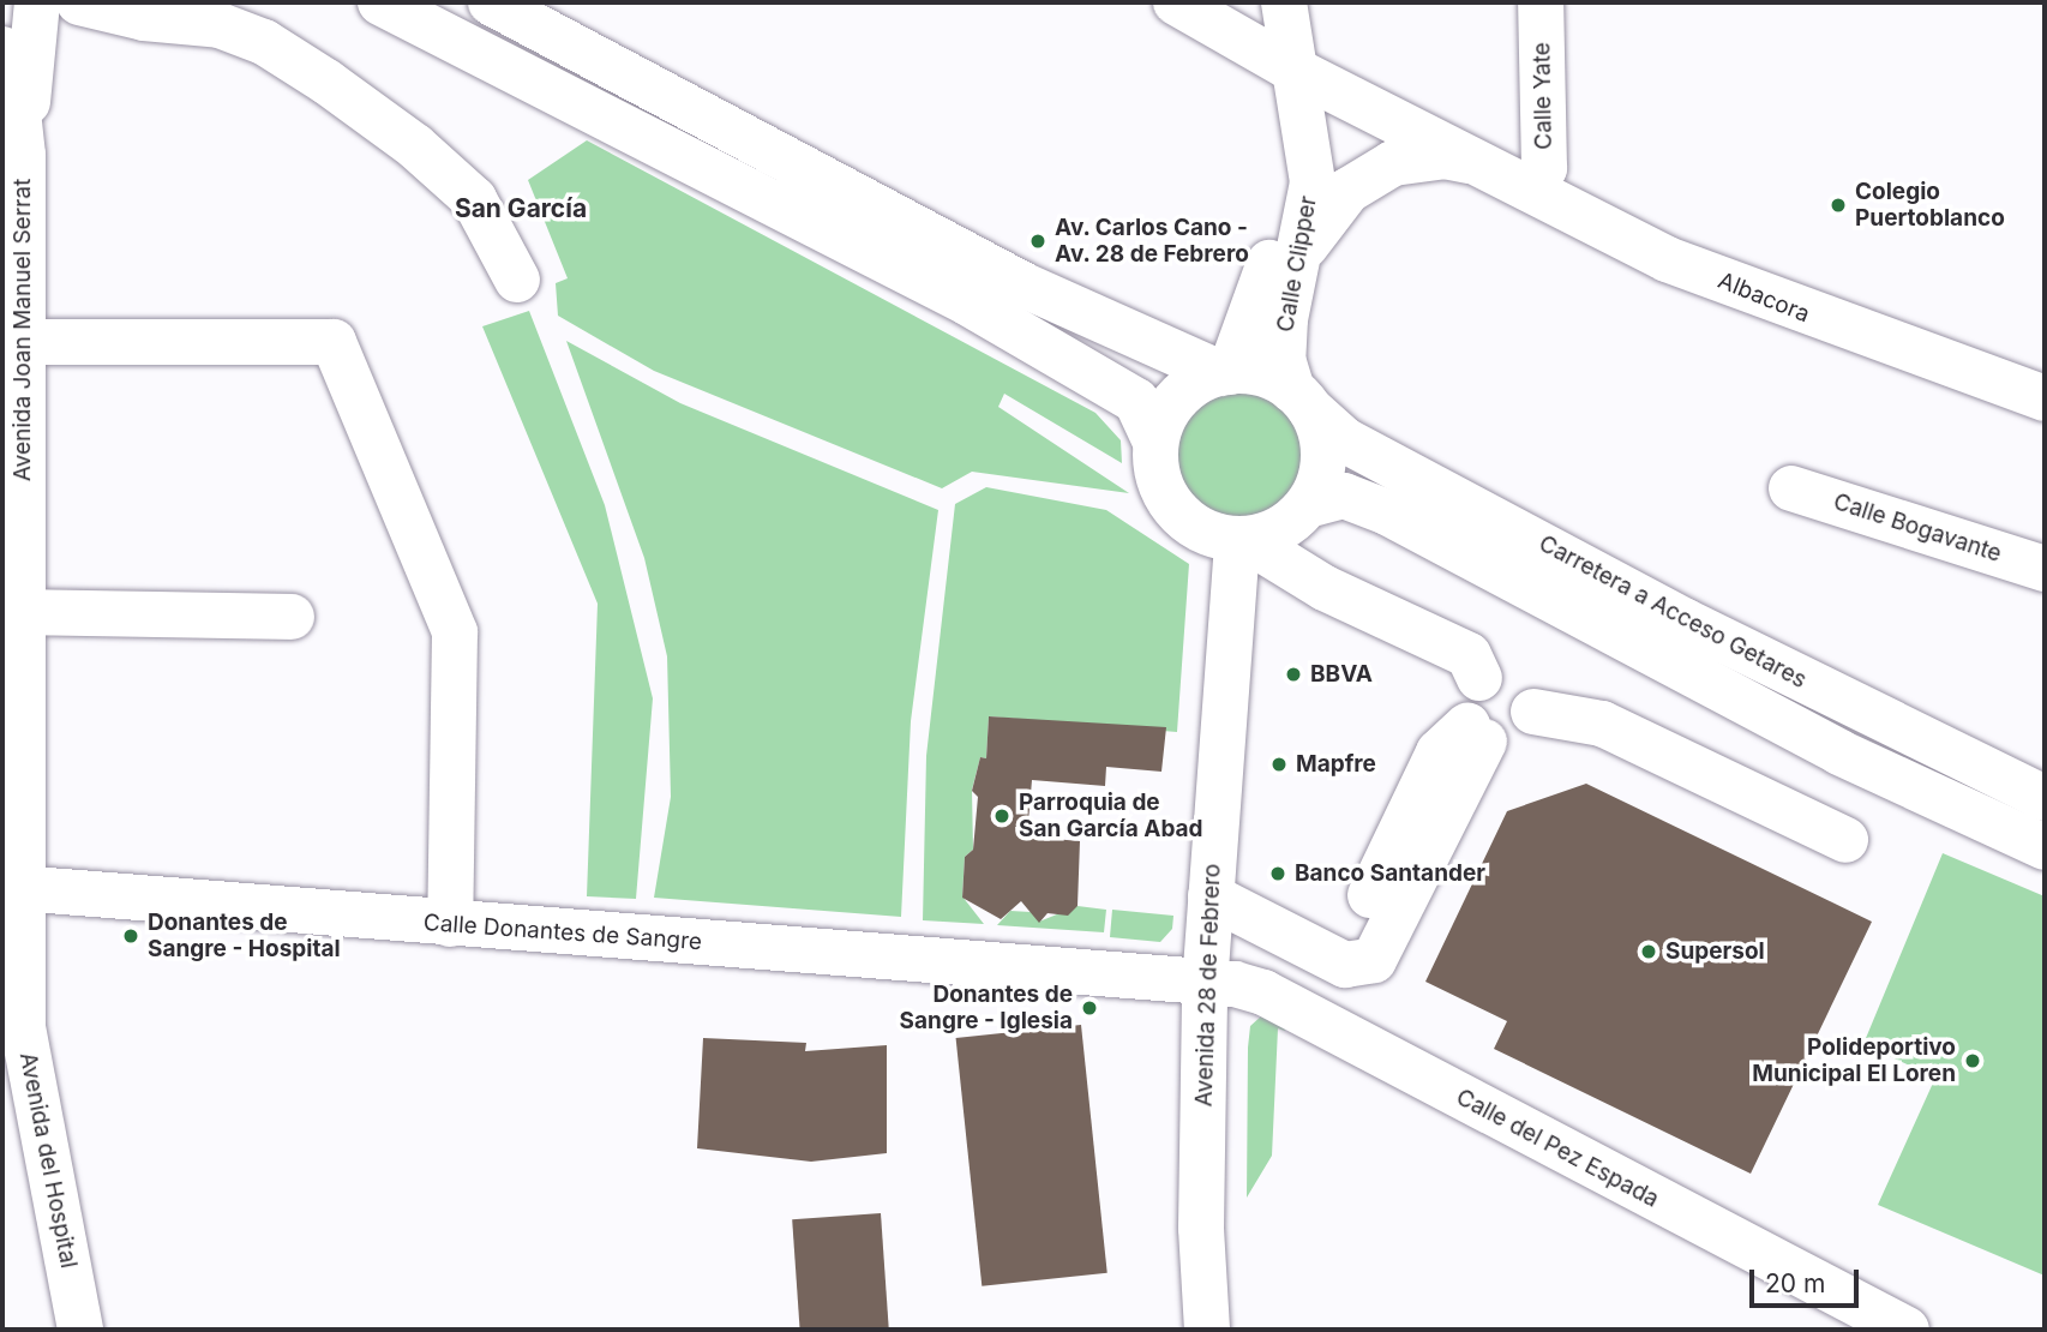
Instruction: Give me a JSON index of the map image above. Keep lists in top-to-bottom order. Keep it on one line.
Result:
{"streets":{"street":["Calle Yate","Calle Clipper","Albacora","Avenida Joan Manuel Serrat","Calle Bogavante","Carretera a Acceso Getares","Calle Donantes de Sangre","Avenida 28 de Febrero","Calle del Pez Espada","Avenida del Hospital"]},"crossings":[["Calle Yate","Albacora"],["Calle Clipper","Albacora"],["Calle Clipper","Carretera a Acceso Getares"],["Calle Clipper","Avenida 28 de Febrero"],["Avenida Joan Manuel Serrat","Calle Donantes de Sangre"],["Avenida Joan Manuel Serrat","Avenida del Hospital"],["Carretera a Acceso Getares","Avenida 28 de Febrero"],["Calle Donantes de Sangre","Avenida 28 de Febrero"],["Calle Donantes de Sangre","Calle del Pez Espada"],["Calle Donantes de Sangre","Avenida del Hospital"],["Avenida 28 de Febrero","Calle del Pez Espada"]],"districts":["San García"],"places":["Colegio Puertoblanco","Av. Carlos Cano - Av. 28 de Febrero","BBVA","Mapfre","Parroquia de San García Abad","Banco Santander","Donantes de Sangre - Hospital","Supersol","Donantes de Sangre - Iglesia","Polideportivo Municipal El Loren"],"scale_bar":"20 m"}
